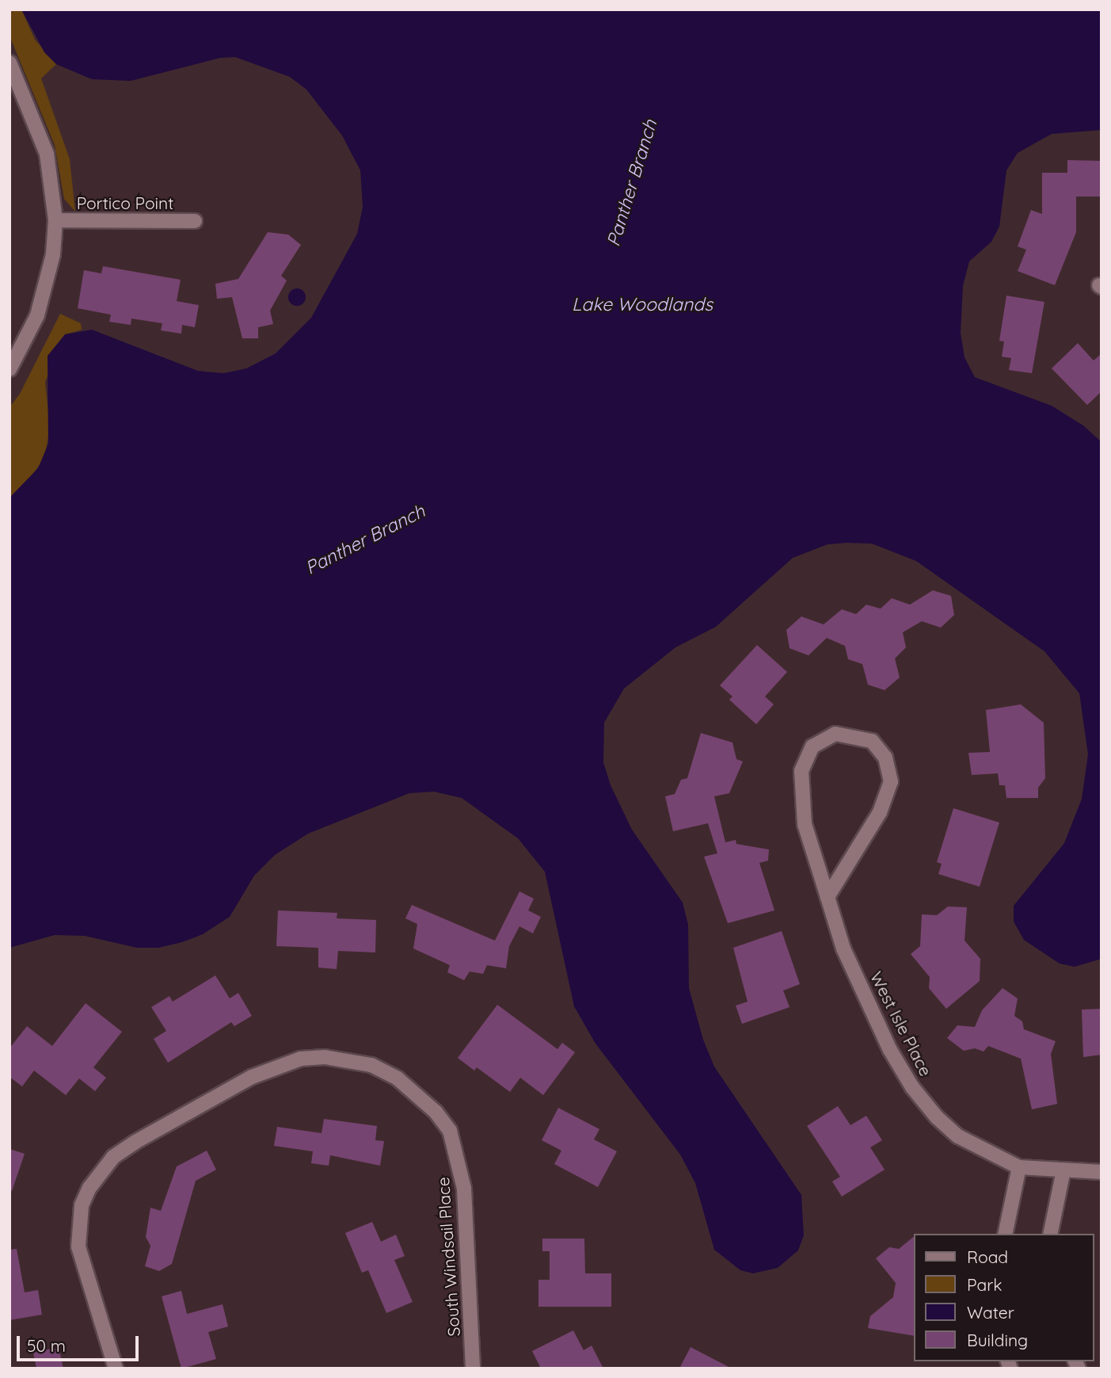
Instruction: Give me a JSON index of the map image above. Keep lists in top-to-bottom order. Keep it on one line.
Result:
{"streets":{"street":["Portico Point","West Isle Place","South Windsail Place"]},"water":["Panther Branch","Lake Woodlands"],"legend":["Road","Park","Water","Building"],"scale_bar":"50 m"}
